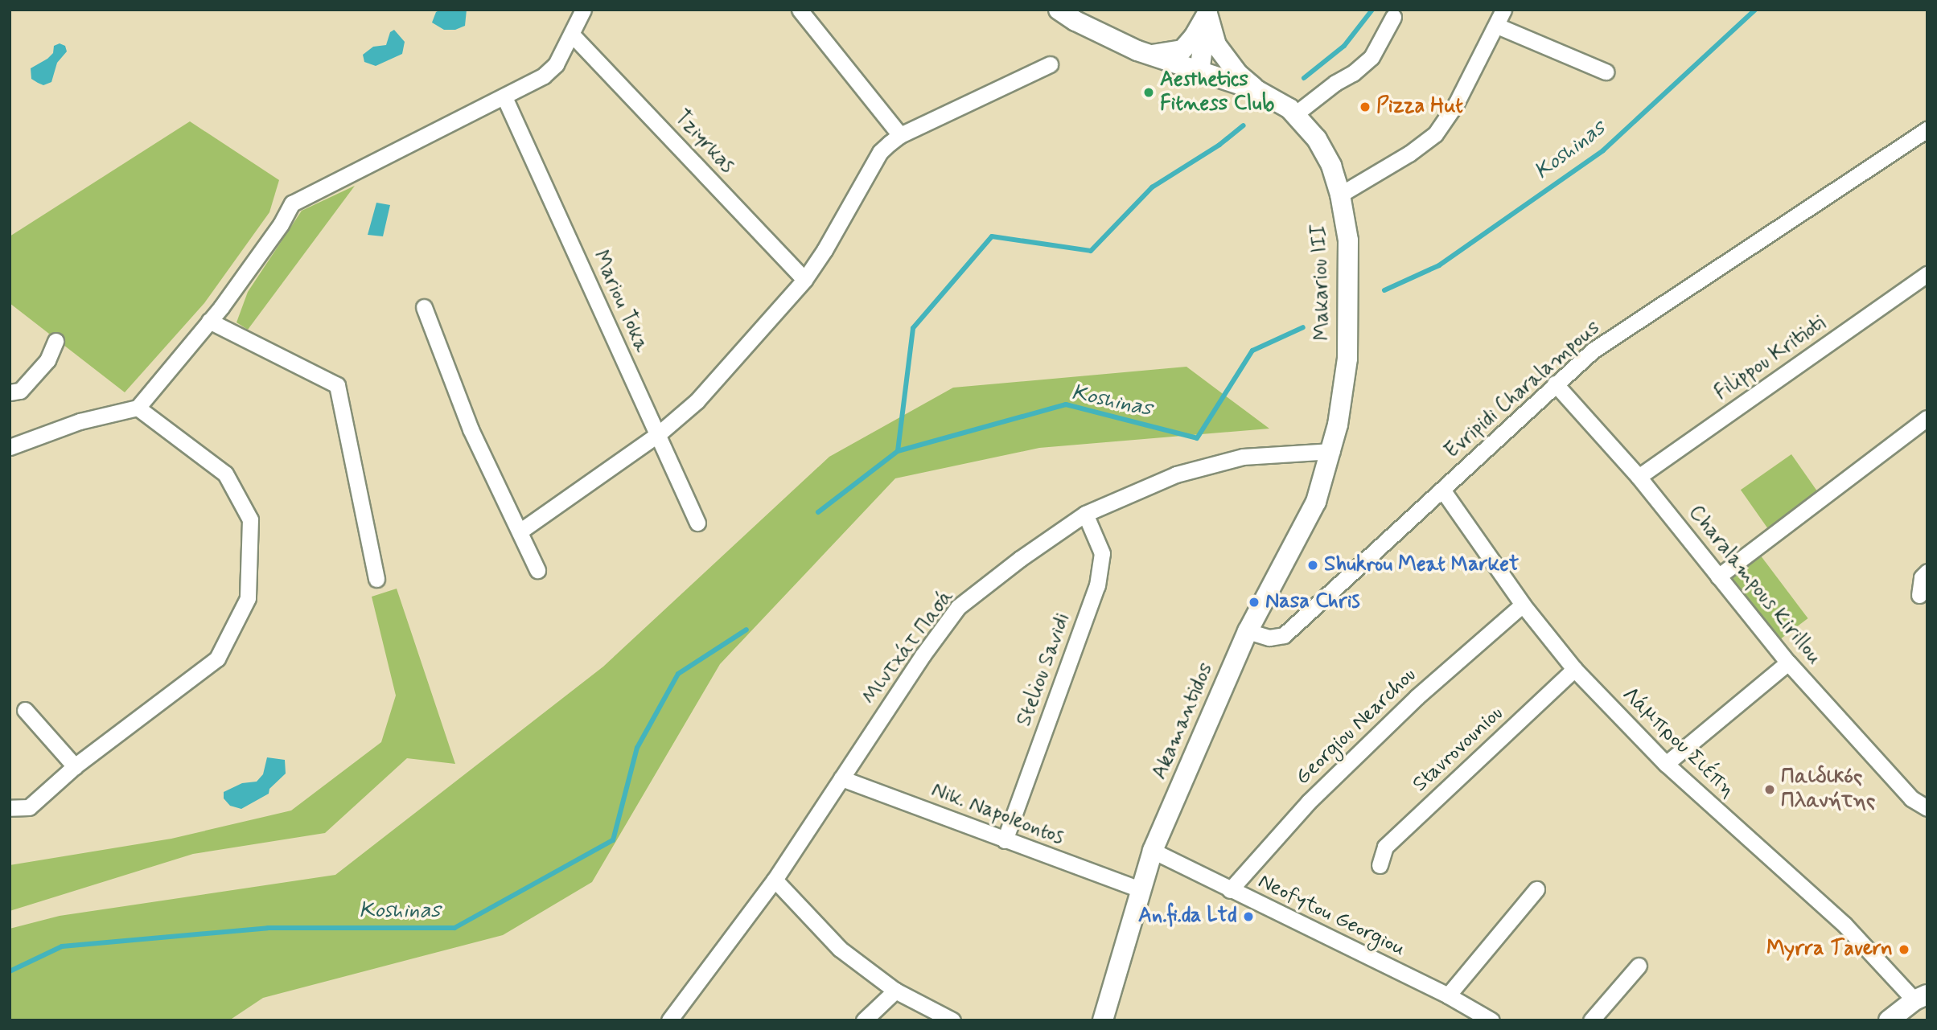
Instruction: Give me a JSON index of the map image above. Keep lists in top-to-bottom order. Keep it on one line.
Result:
{"streets":{"main road":["Makariou III","Akamantidos"],"street":["Tziyrkas","Mariou Toka","Filippou Kritioti","Evripidi Charalampous","Charalampous Kirillou","Μιντχάτ Πασά","Steliou Savidi","Georgiou Nearchou","Λάμπρου Σιέπη","Stavrovouniou","Nik. Napoleontos","Neofytou Georgiou"]},"crossings":[["Makariou III","Μιντχάτ Πασά"],["Makariou III","Akamantidos"],["Filippou Kritioti","Charalampous Kirillou"],["Evripidi Charalampous","Charalampous Kirillou"],["Evripidi Charalampous","Akamantidos"],["Evripidi Charalampous","Λάμπρου Σιέπη"],["Μιντχάτ Πασά","Steliou Savidi"],["Μιντχάτ Πασά","Akamantidos"],["Μιντχάτ Πασά","Nik. Napoleontos"],["Steliou Savidi","Nik. Napoleontos"],["Akamantidos","Nik. Napoleontos"],["Akamantidos","Neofytou Georgiou"],["Georgiou Nearchou","Λάμπρου Σιέπη"],["Georgiou Nearchou","Neofytou Georgiou"],["Λάμπρου Σιέπη","Stavrovouniou"]],"water":["Koshinas"],"places":["Aesthetics Fitness Club","Pizza Hut","Shukrou Meat Market","Nasa Chris","Παιδικός Πλανήτης","An.fi.da Ltd","Myrra Tavern"]}
